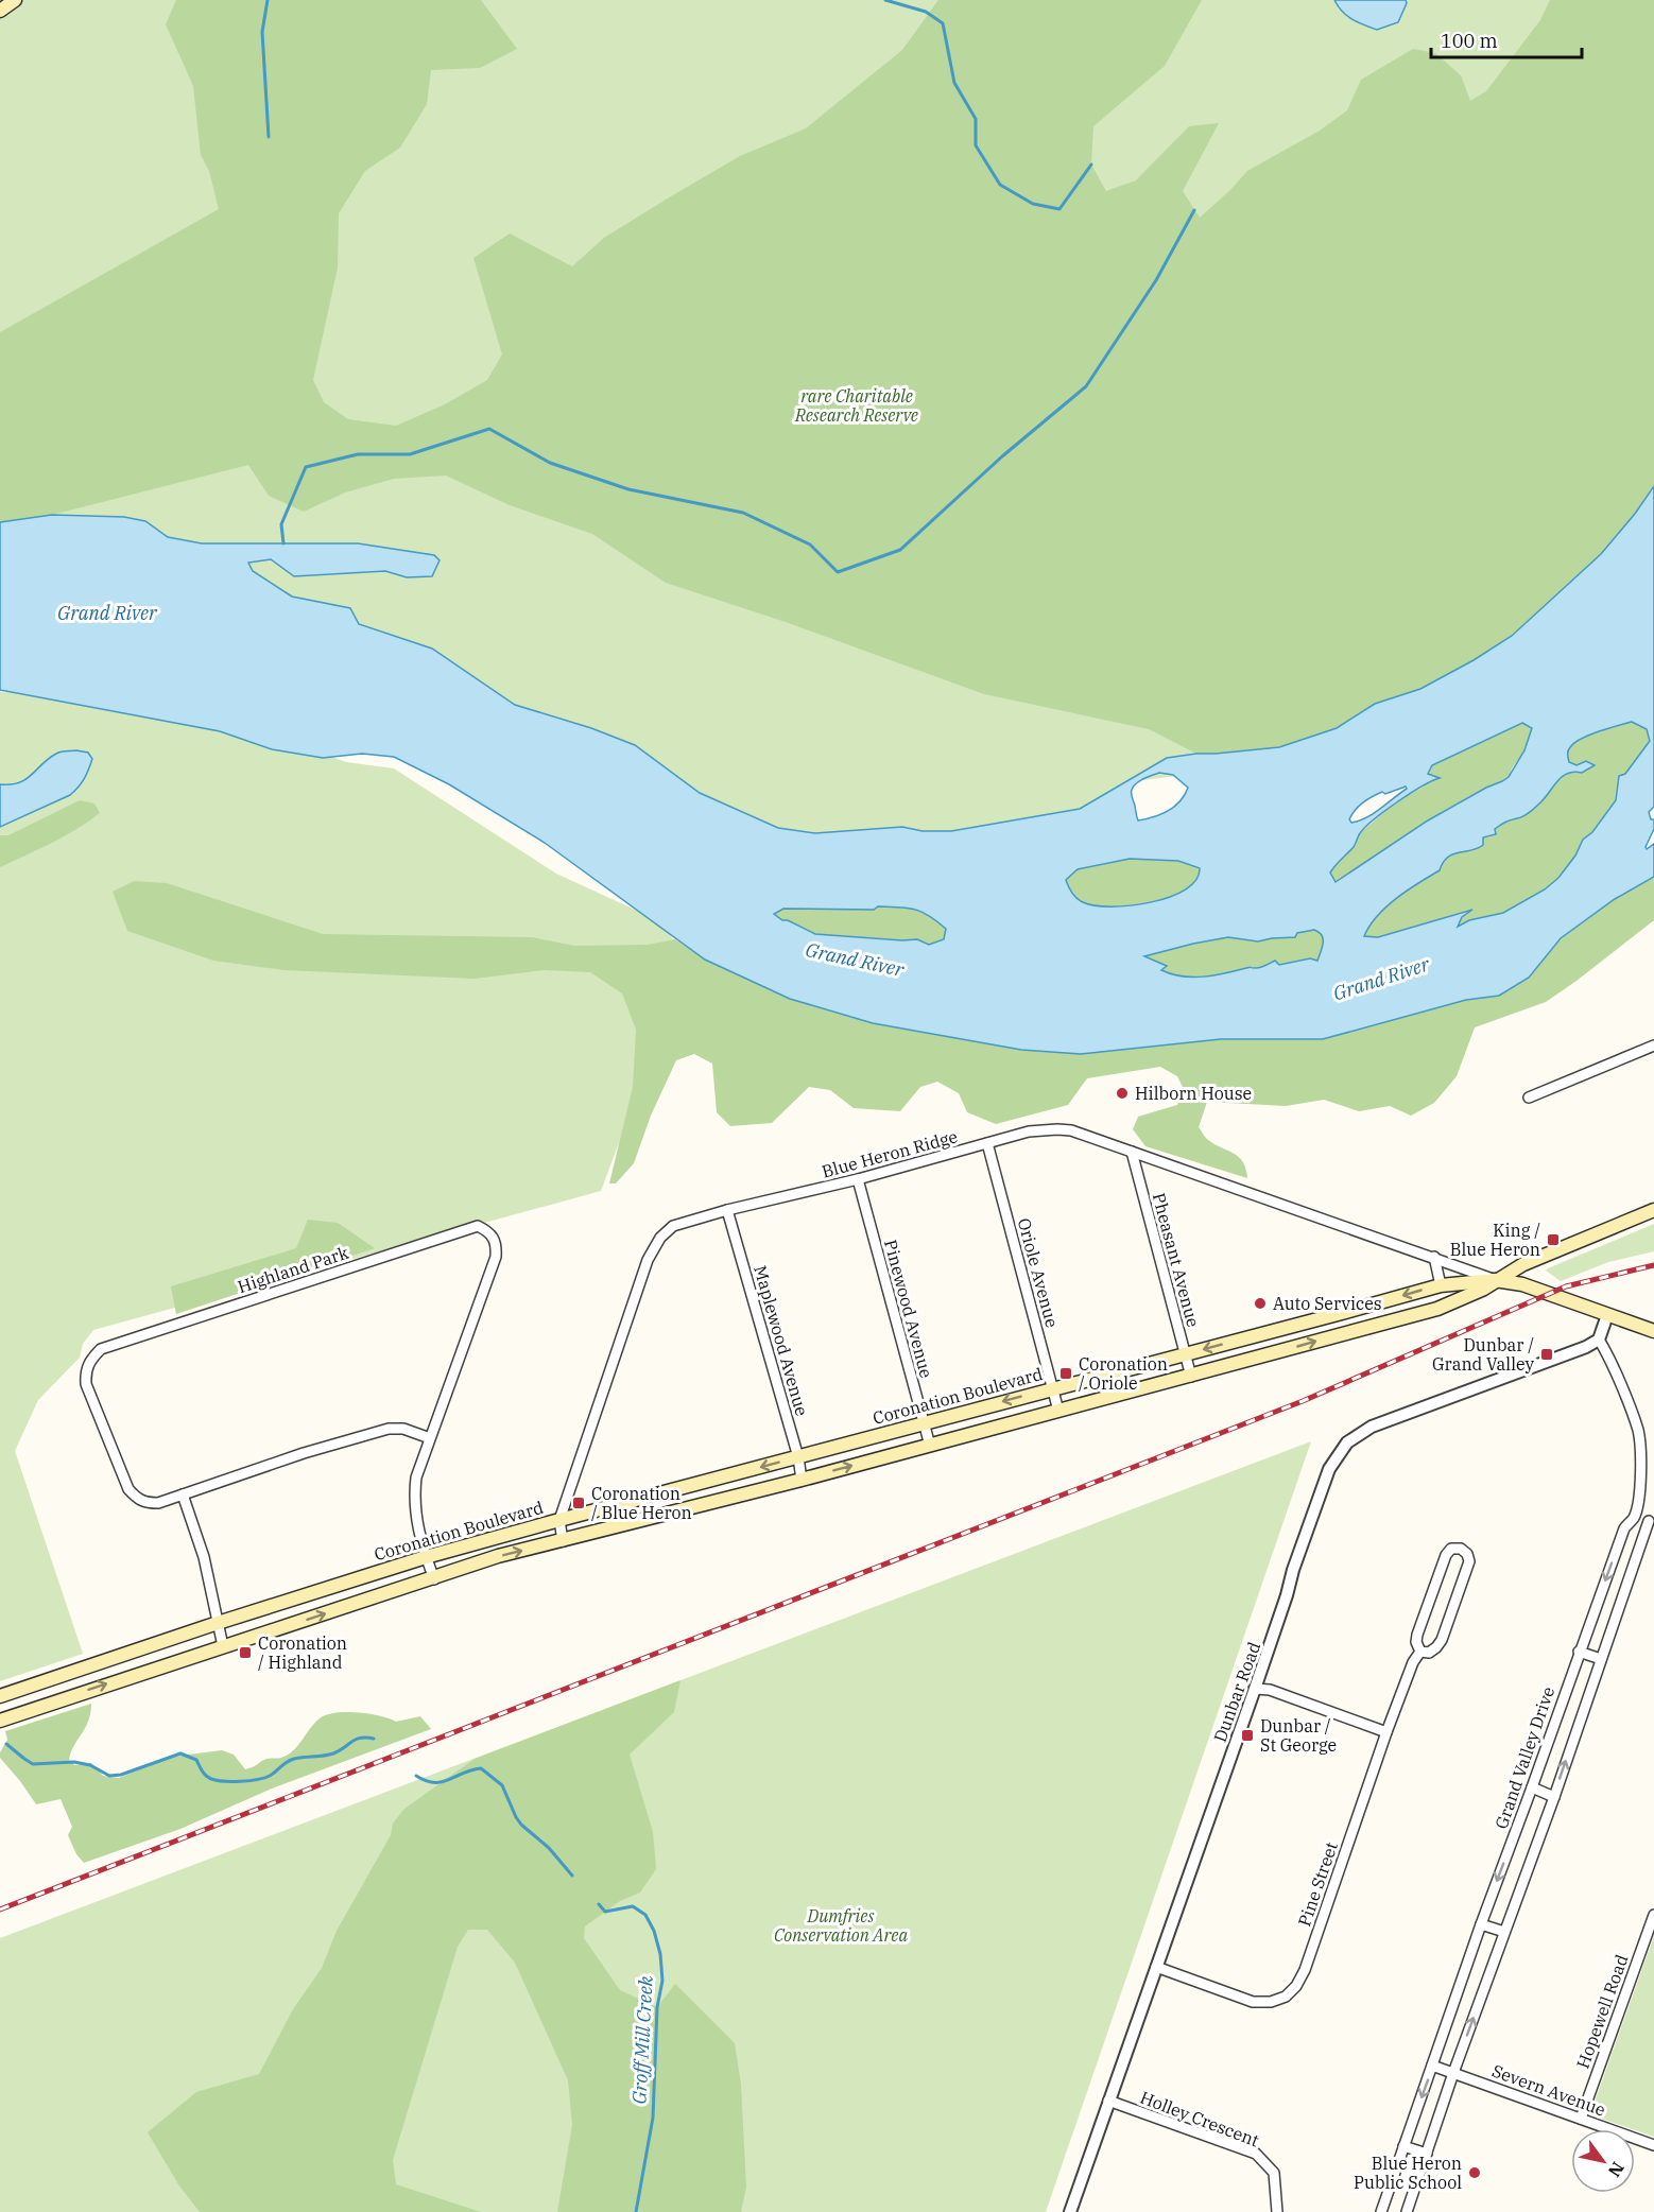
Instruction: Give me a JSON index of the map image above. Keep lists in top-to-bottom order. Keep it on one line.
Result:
{"streets":{"main road":["Coronation Boulevard"],"street":["Blue Heron Ridge","Pheasant Avenue","Highland Park","Oriole Avenue","Pinewood Avenue","Maplewood Avenue","Dunbar Road","Grand Valley Drive","Pine Street","Hopewell Road","Severn Avenue","Holley Crescent"]},"crossings":[["Blue Heron Ridge","Pheasant Avenue"],["Blue Heron Ridge","Oriole Avenue"],["Blue Heron Ridge","Pinewood Avenue"],["Blue Heron Ridge","Maplewood Avenue"],["Blue Heron Ridge","Coronation Boulevard"],["Pheasant Avenue","Coronation Boulevard"],["Highland Park","Coronation Boulevard"],["Oriole Avenue","Coronation Boulevard"],["Pinewood Avenue","Coronation Boulevard"],["Maplewood Avenue","Coronation Boulevard"],["Dunbar Road","Grand Valley Drive"],["Dunbar Road","Pine Street"],["Dunbar Road","Holley Crescent"],["Grand Valley Drive","Severn Avenue"],["Hopewell Road","Severn Avenue"]],"water":["Grand River","Groff Mill Creek"],"parks":["rare Charitable Research Reserve","Dumfries Conservation Area"],"places":{"other":["Hilborn House","Auto Services","Blue Heron Public School"],"transit":["King / Blue Heron","Dunbar / Grand Valley","Coronation / Oriole","Coronation / Blue Heron","Coronation / Highland","Dunbar / St George"]},"scale_bar":"100 m","north":"bottom right"}
